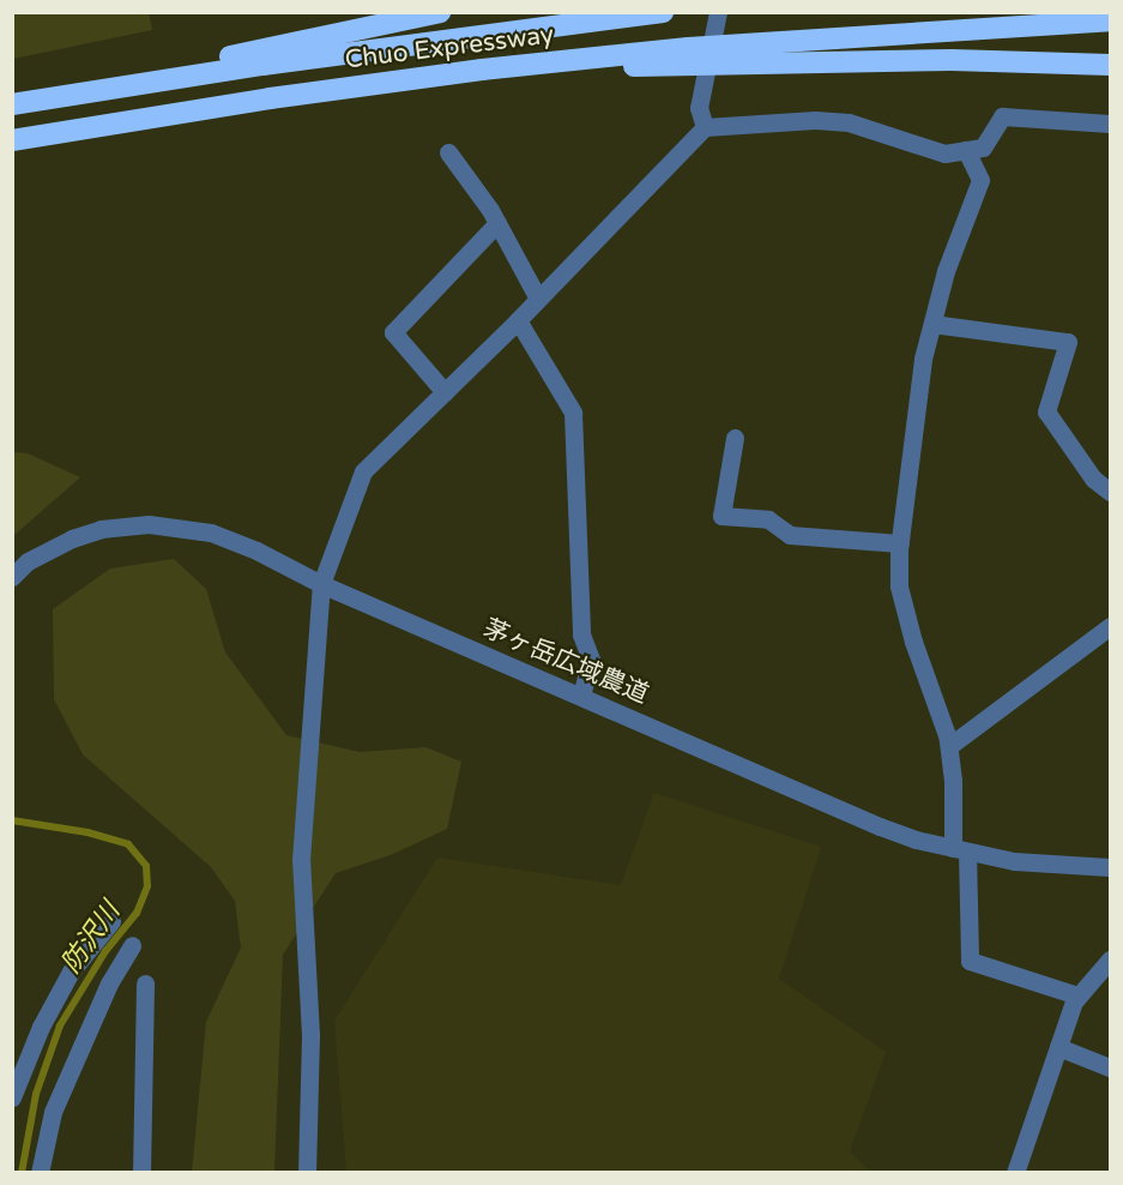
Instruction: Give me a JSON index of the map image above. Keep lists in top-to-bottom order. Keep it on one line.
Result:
{"streets":{"highway":["Chuo Expressway"],"street":["茅ヶ岳広域農道"]},"water":["防沢川"]}
